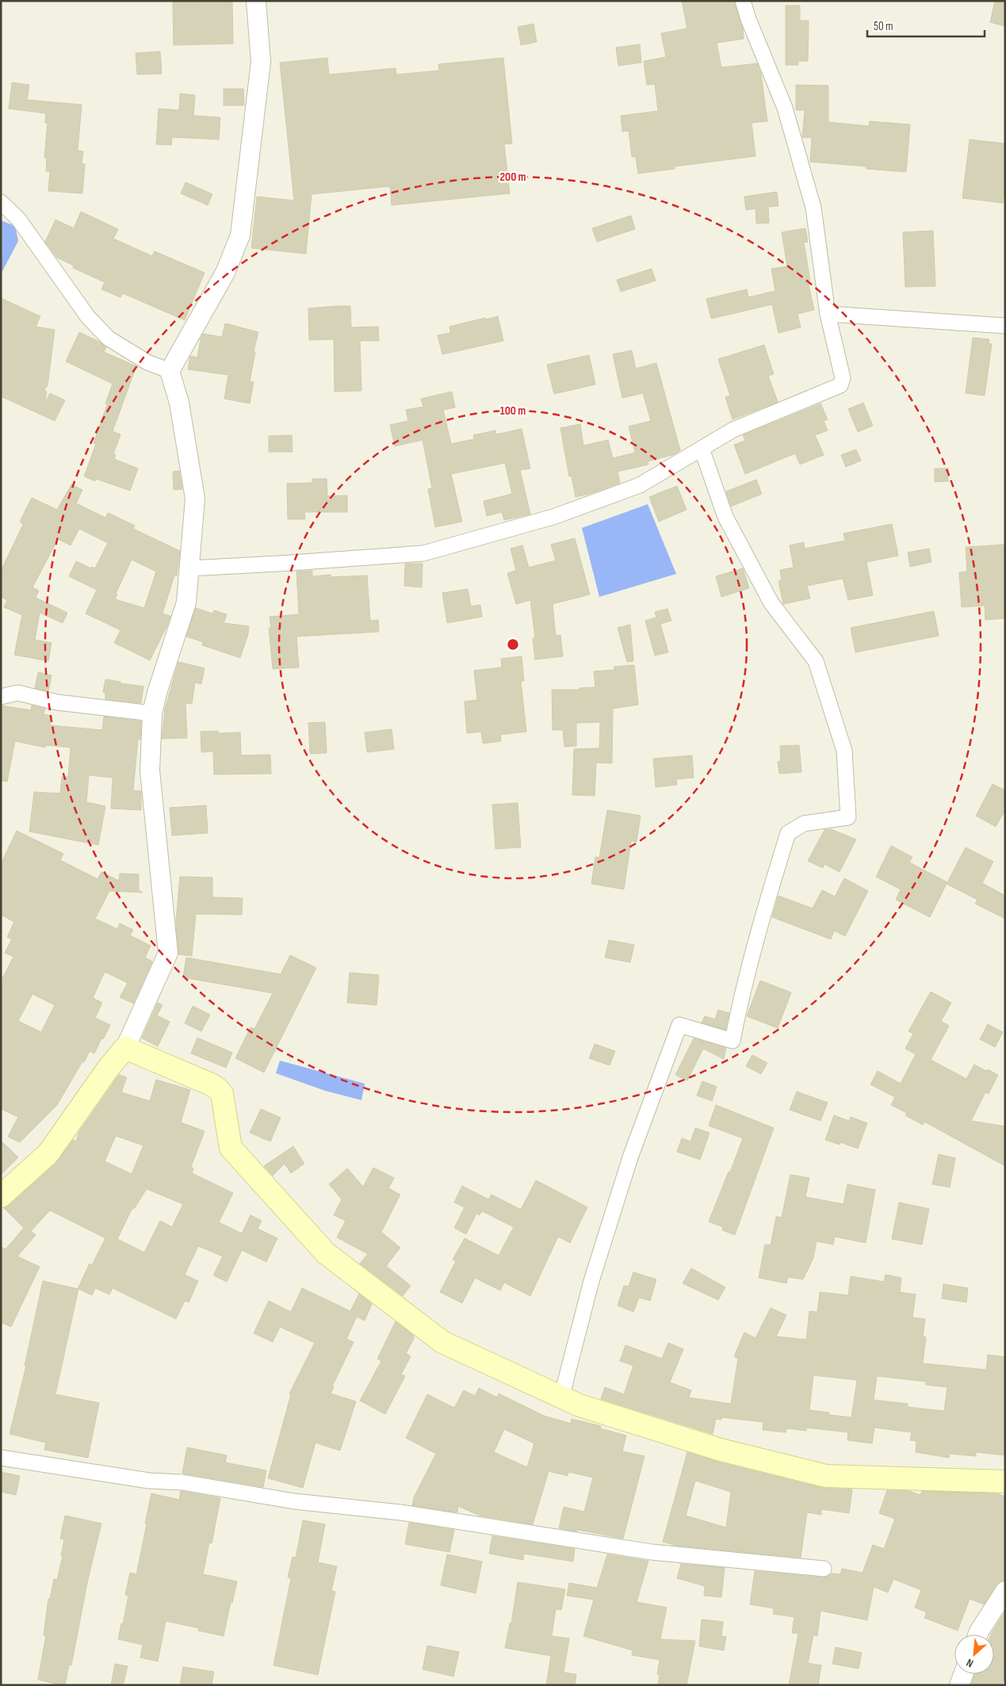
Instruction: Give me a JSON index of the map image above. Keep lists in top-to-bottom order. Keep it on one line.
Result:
{"scale_bar":"50 m","north":"bottom left","rings":["200 m","100 m"]}
